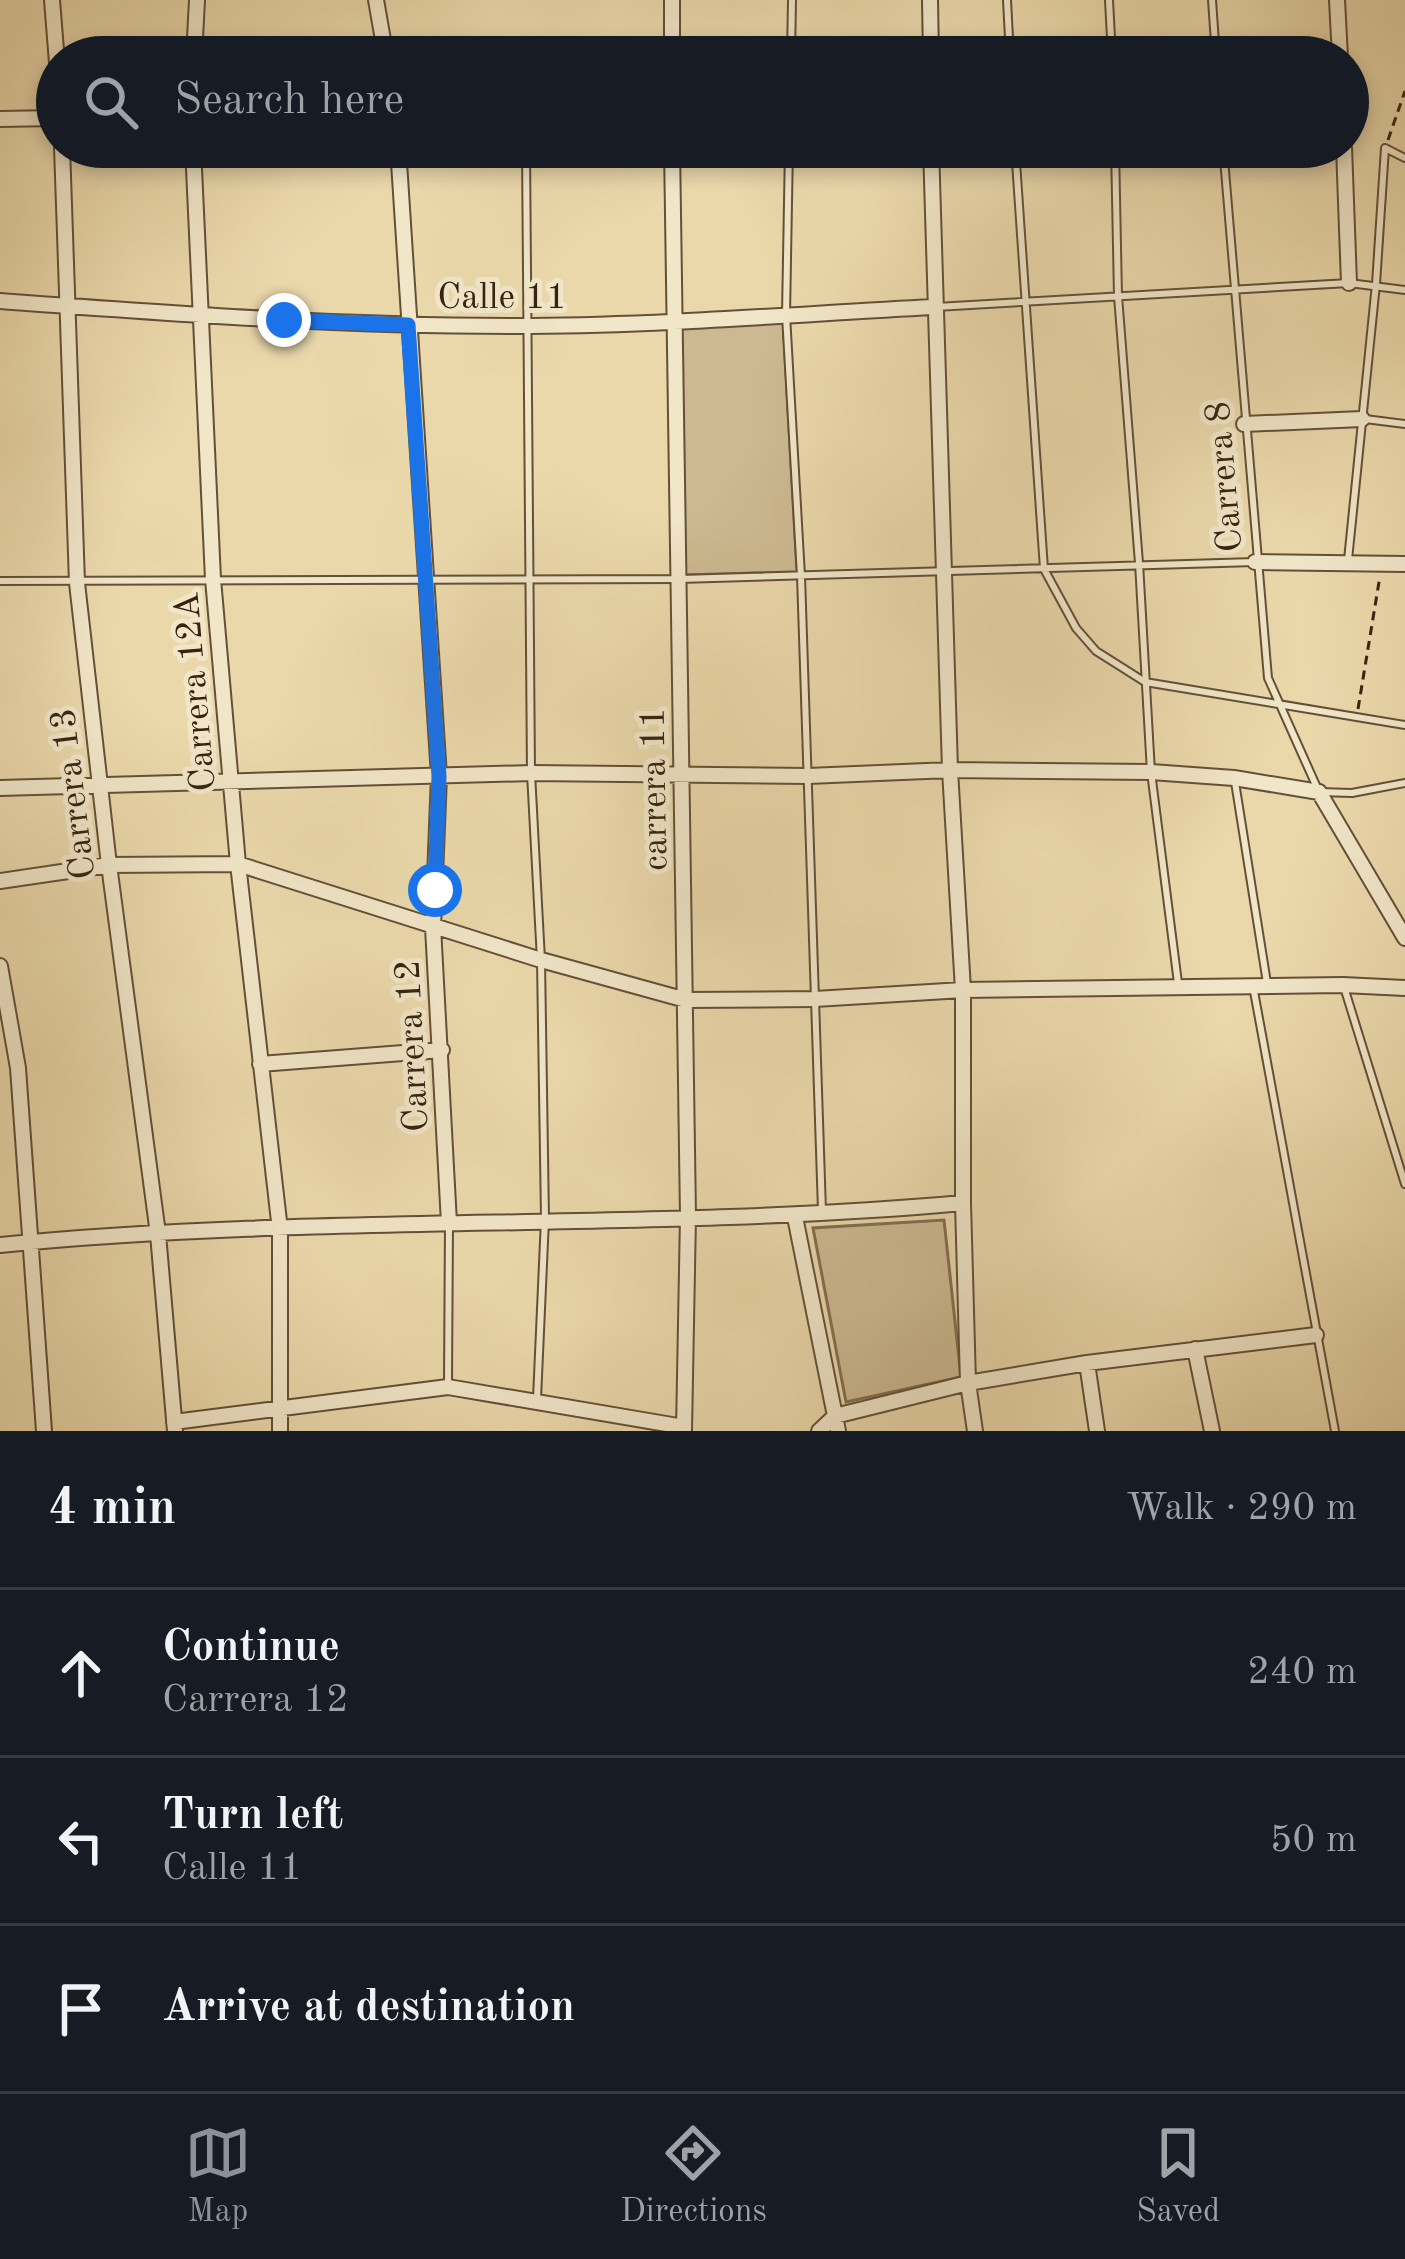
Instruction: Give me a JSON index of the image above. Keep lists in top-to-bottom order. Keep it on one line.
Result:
{"streets":{"street":["Calle 11","Carrera 12A","carrera 11","Carrera 13","Carrera 12"],"lane":["Carrera 8"]},"crossings":[["Calle 11","Carrera 12A"],["Calle 11","carrera 11"],["Calle 11","Carrera 13"],["Calle 11","Carrera 12"]],"page":{"search":"Search here","heading":["4 min","Walk · 290 m"],"list":[["Continue","Carrera 12","240 m"],["Turn left","Calle 11","50 m"],"Arrive at destination"],"nav":["Map","Directions","Saved"]}}
